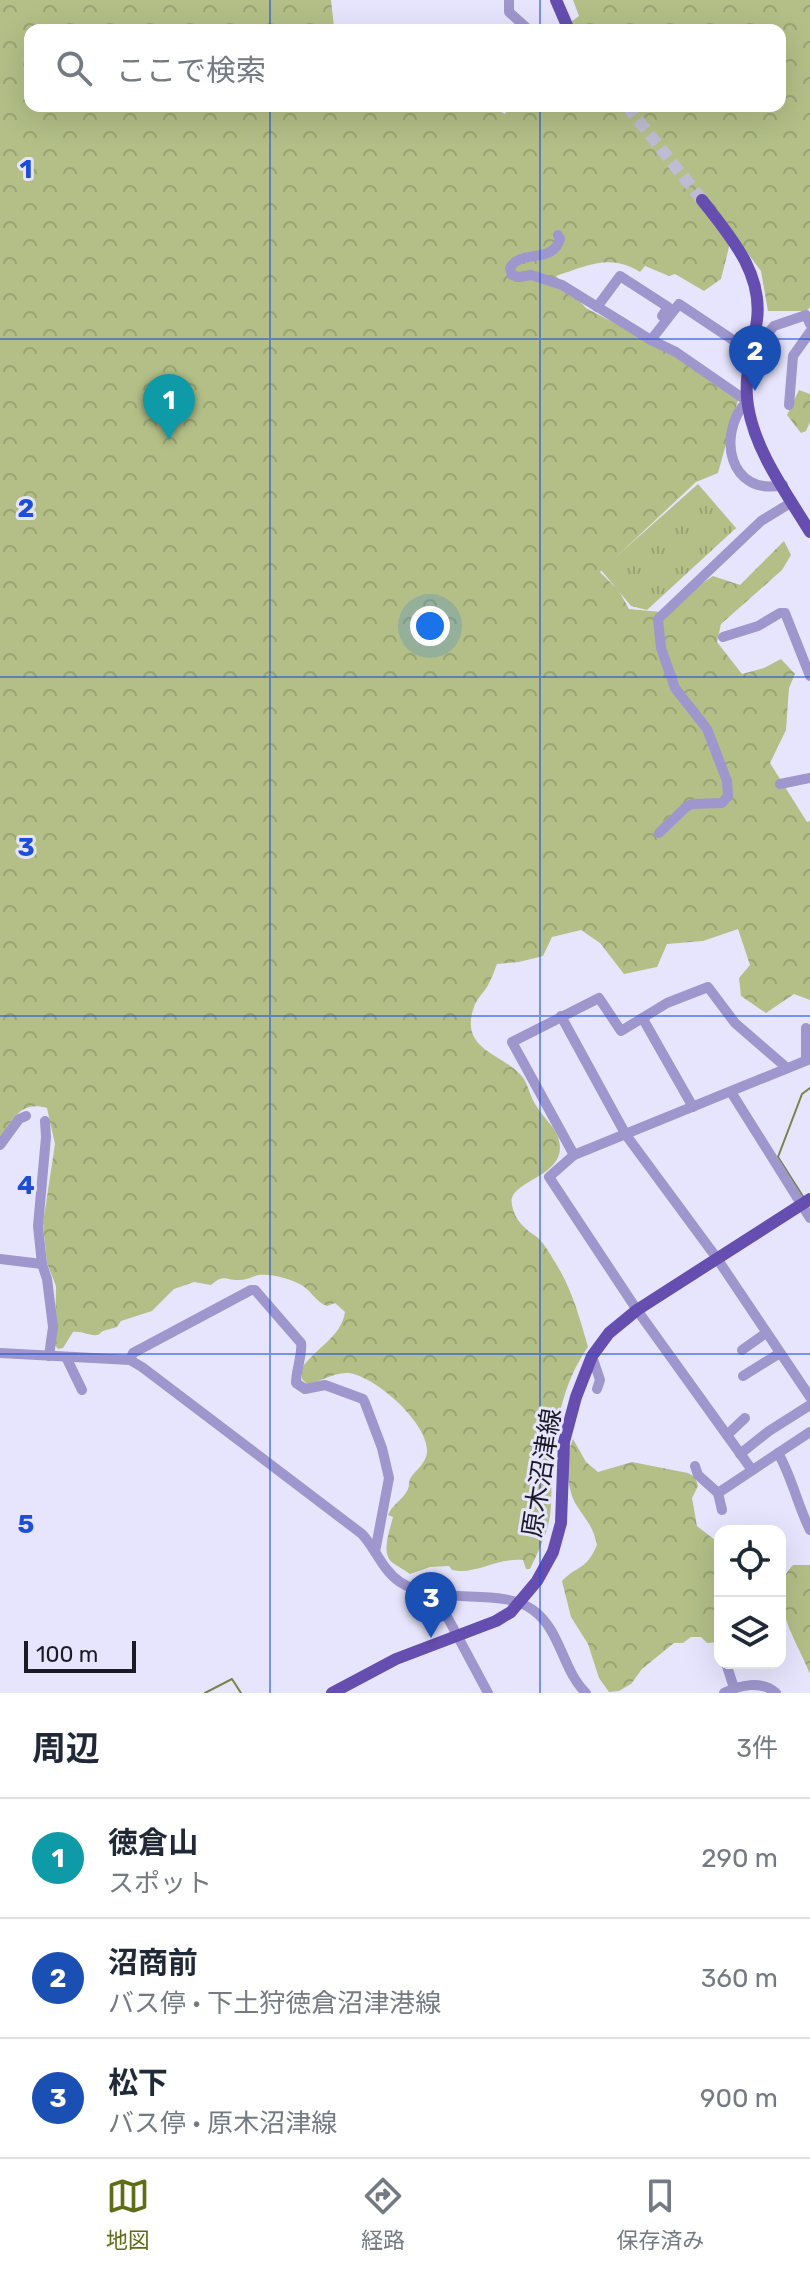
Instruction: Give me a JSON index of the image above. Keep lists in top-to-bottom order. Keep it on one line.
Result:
{"streets":{"main road":["原木沼津線"]},"scale_bar":"100 m","page":{"search":"ここで検索","pins":["2","1","3"],"scale":"100 m","heading":["周辺","3件"],"list":[{"mark":"1","name":"徳倉山","note":"スポット","value":"290 m"},{"mark":"2","name":"沼商前","note":"バス停 · 下土狩徳倉沼津港線","value":"360 m"},{"mark":"3","name":"松下","note":"バス停 · 原木沼津線","value":"900 m"}],"nav":["地図","経路","保存済み"]},"grid":{"rows":["1","2","3","4","5"]}}
